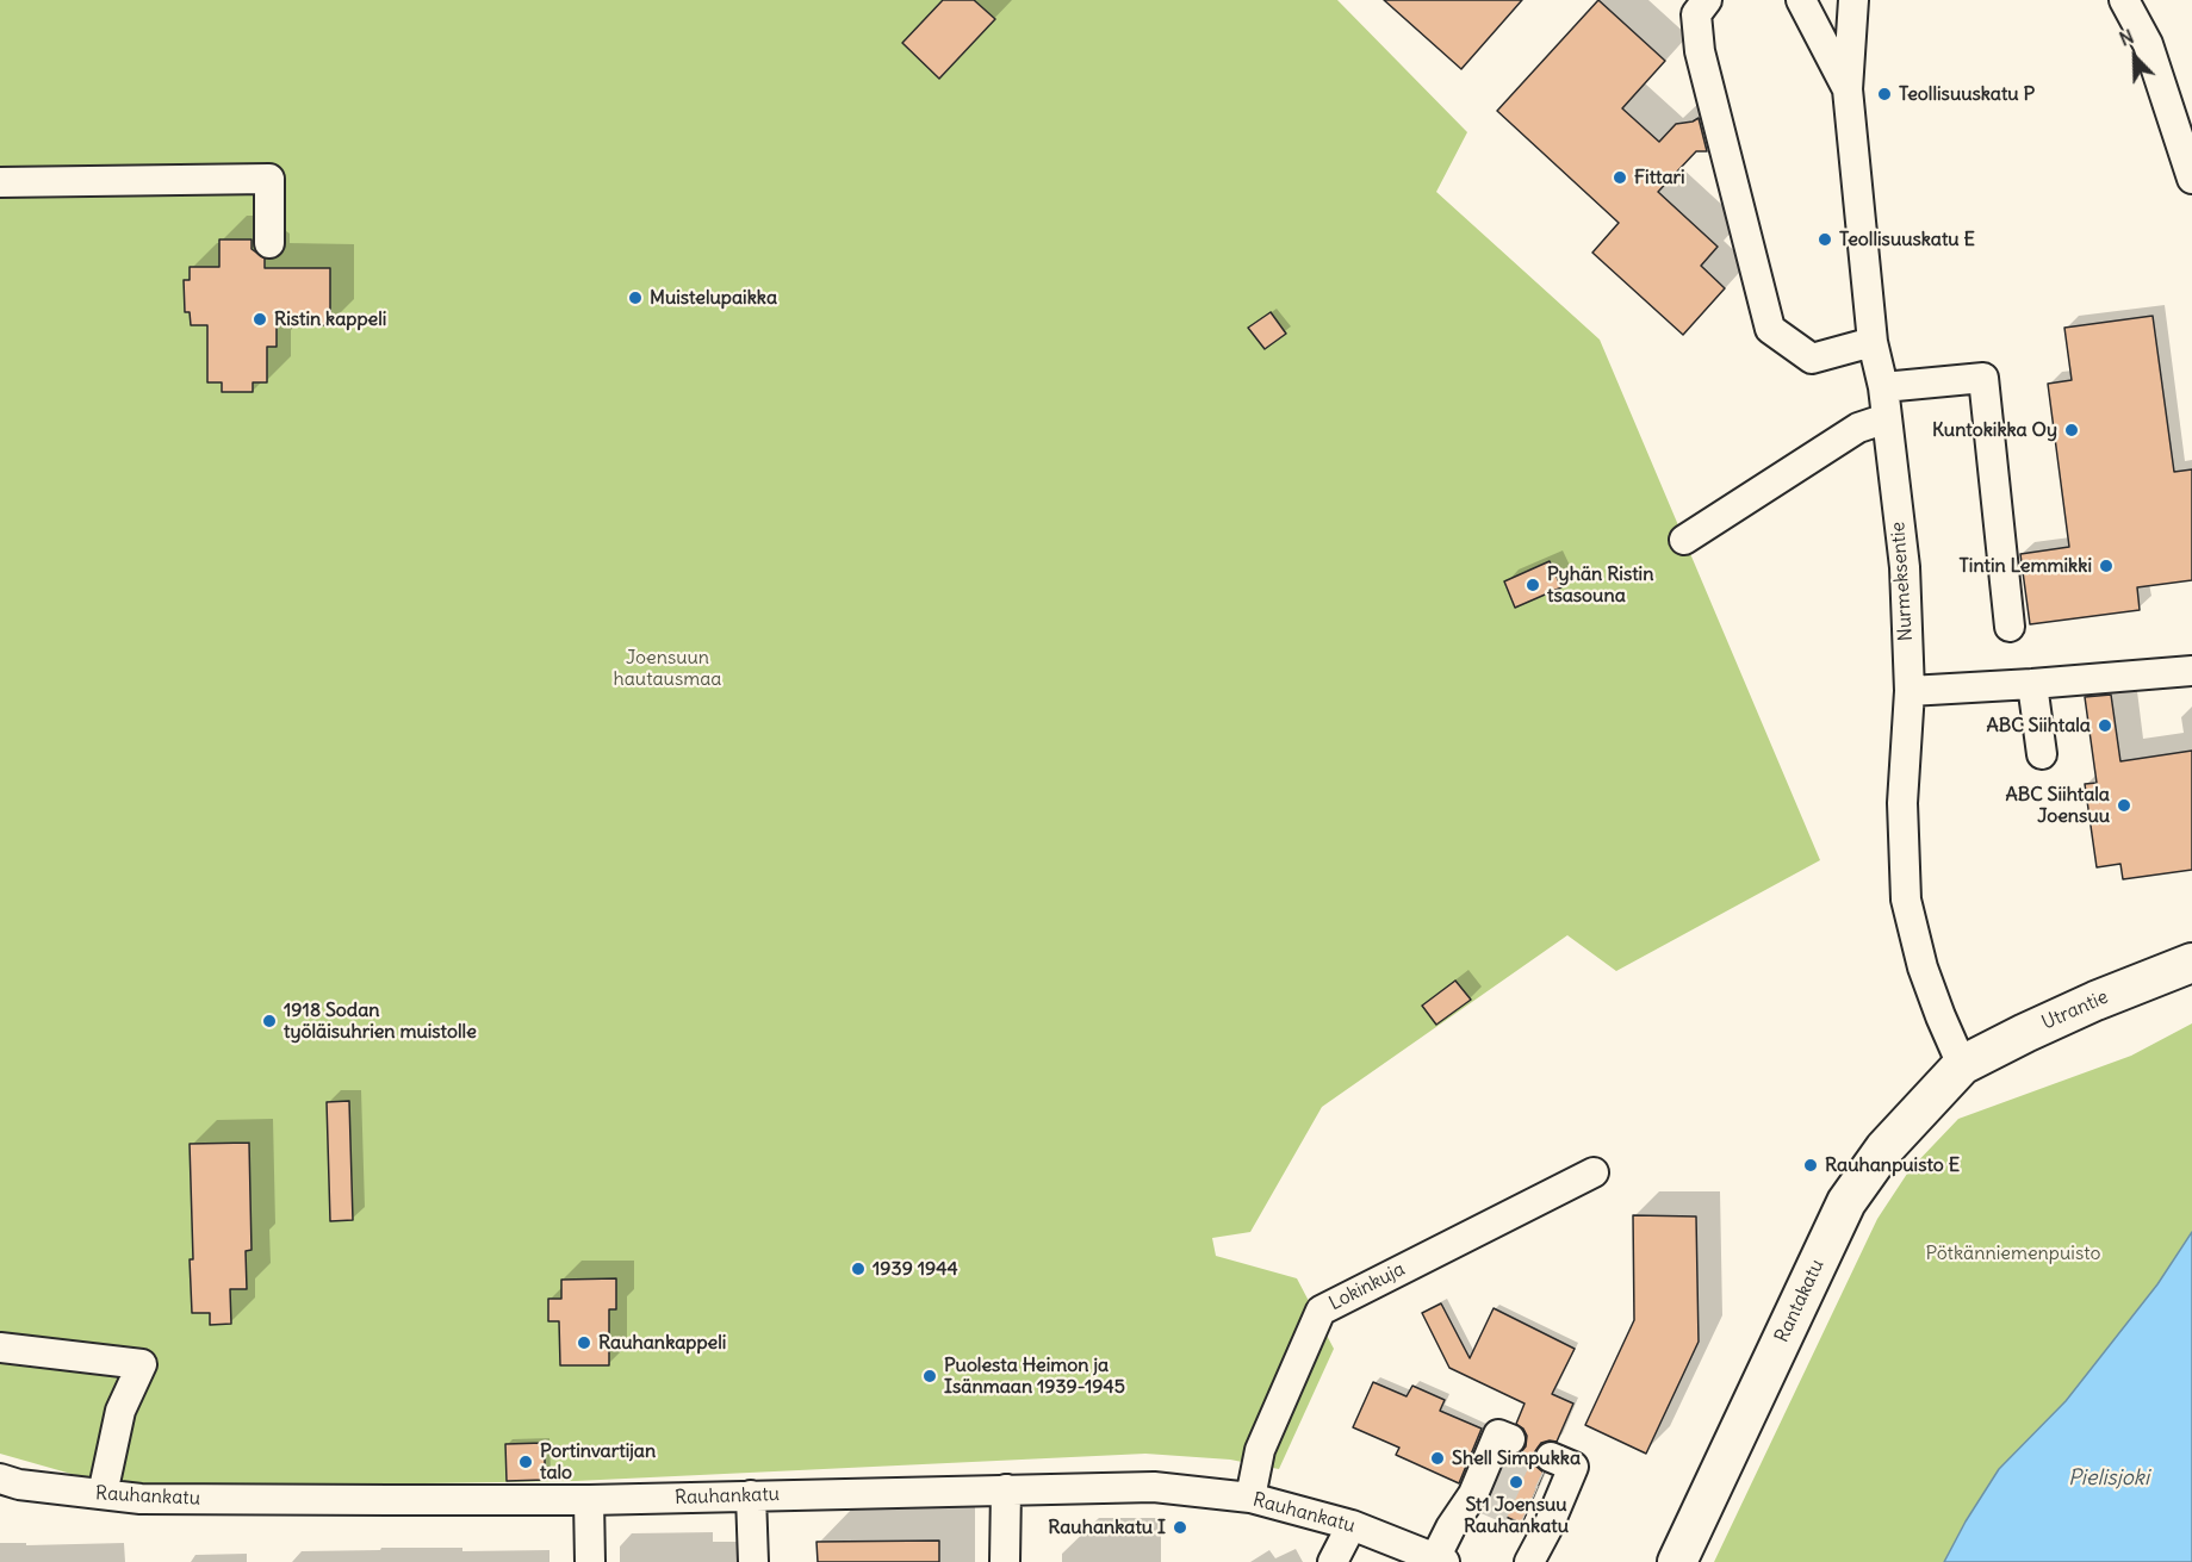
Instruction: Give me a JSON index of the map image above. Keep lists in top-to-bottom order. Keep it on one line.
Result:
{"streets":{"main road":["Utrantie","Rantakatu"],"street":["Nurmeksentie","Lokinkuja","Rauhankatu"]},"crossings":[["Nurmeksentie","Utrantie"],["Nurmeksentie","Rantakatu"],["Utrantie","Rantakatu"],["Lokinkuja","Rauhankatu"]],"water":["Pielisjoki"],"parks":["Joensuun hautausmaa","Pötkänniemenpuisto"],"places":["Teollisuuskatu P","Fittari","Teollisuuskatu E","Muistelupaikka","Ristin kappeli","Kuntokikka Oy","Tintin Lemmikki","Pyhän Ristin tsasouna","ABC Siihtala","ABC Siihtala Joensuu","1918 Sodan työläisuhrien muistolle","Rauhanpuisto E","1939 1944","Rauhankappeli","Puolesta Heimon ja Isänmaan 1939-1945","Shell Simpukka","Portinvartijan talo","St1 Joensuu Rauhankatu","Rauhankatu I"],"north":"top left"}
